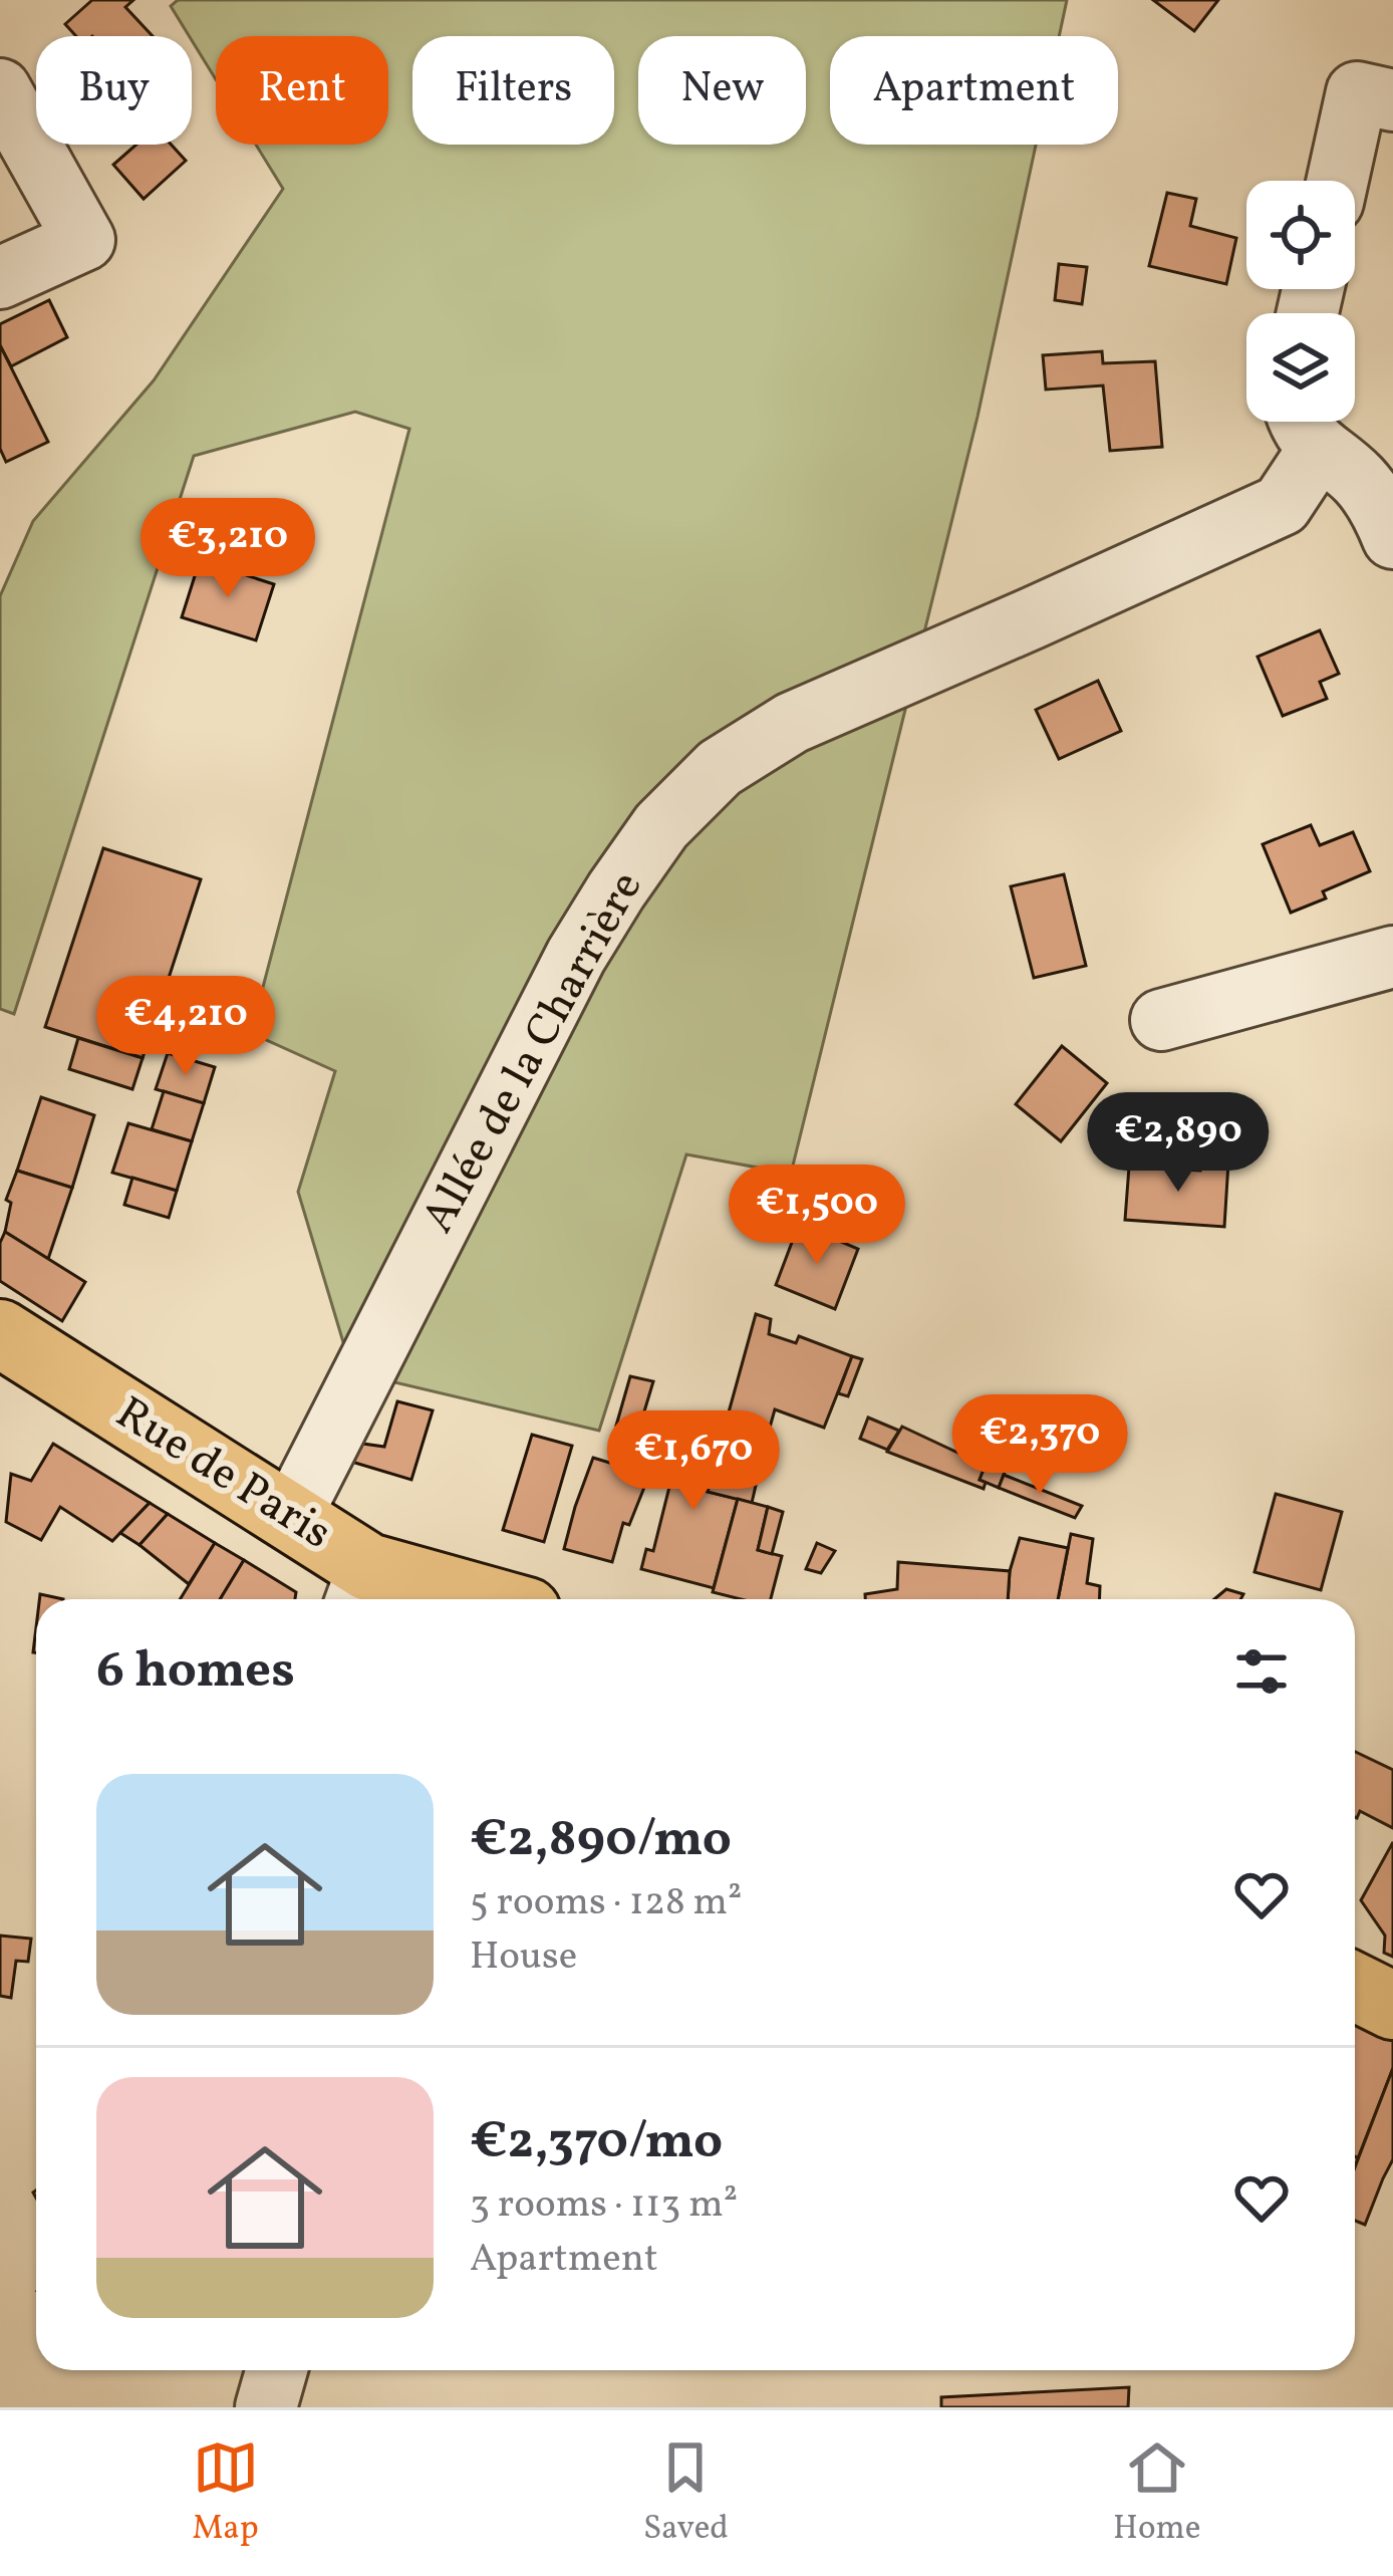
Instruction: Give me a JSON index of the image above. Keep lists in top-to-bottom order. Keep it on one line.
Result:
{"streets":{"main road":["Rue de Paris"],"street":["Allée de la Charrière"]},"crossings":[["Allée de la Charrière","Rue de Paris"]],"page":{"chip":["Buy","Rent","Filters","New","Apartment"],"price":["€3,210","€4,210","€2,890","€1,500","€2,370","€1,670"],"heading":"6 homes","list":[{"name":"€2,890/mo","note":"5 rooms · 128 m² · House"},{"name":"€2,370/mo","note":"3 rooms · 113 m² · Apartment"}],"tabs":["Map","Saved","Home"]}}
